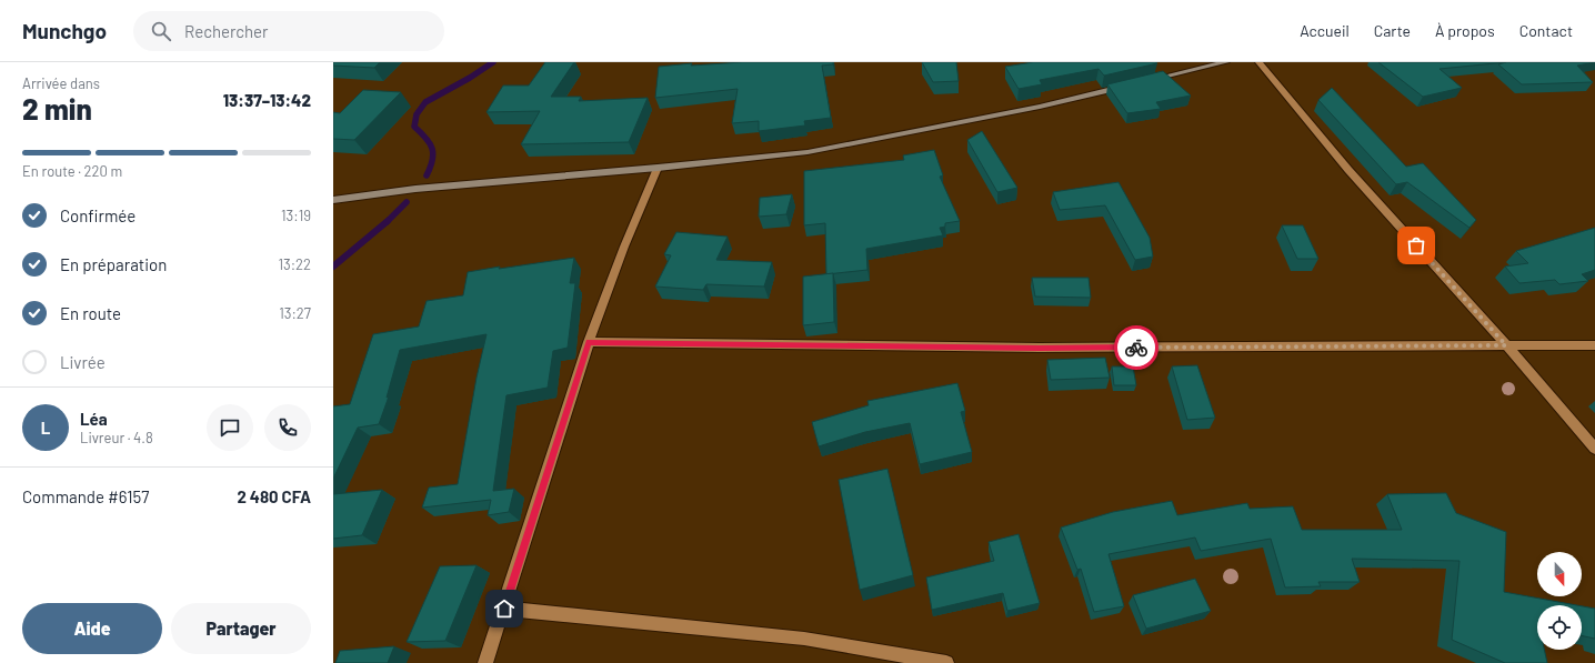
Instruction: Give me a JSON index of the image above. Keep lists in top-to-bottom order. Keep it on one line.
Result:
{"north":"bottom","page":{"header":"Munchgo","search":"Rechercher","nav":["Accueil","Carte","À propos","Contact"],"heading":["2 min","Arrivée dans","13:37–13:42"],"panel":["Léa","Livreur · 4.8","Commande #6157","2 480 CFA"],"bar":"En route · 220 m","list":[["Confirmée","13:19"],["En préparation","13:22"],["En route","13:27"],"Livrée"],"round":"L","buttons":["Aide","Partager"]}}
